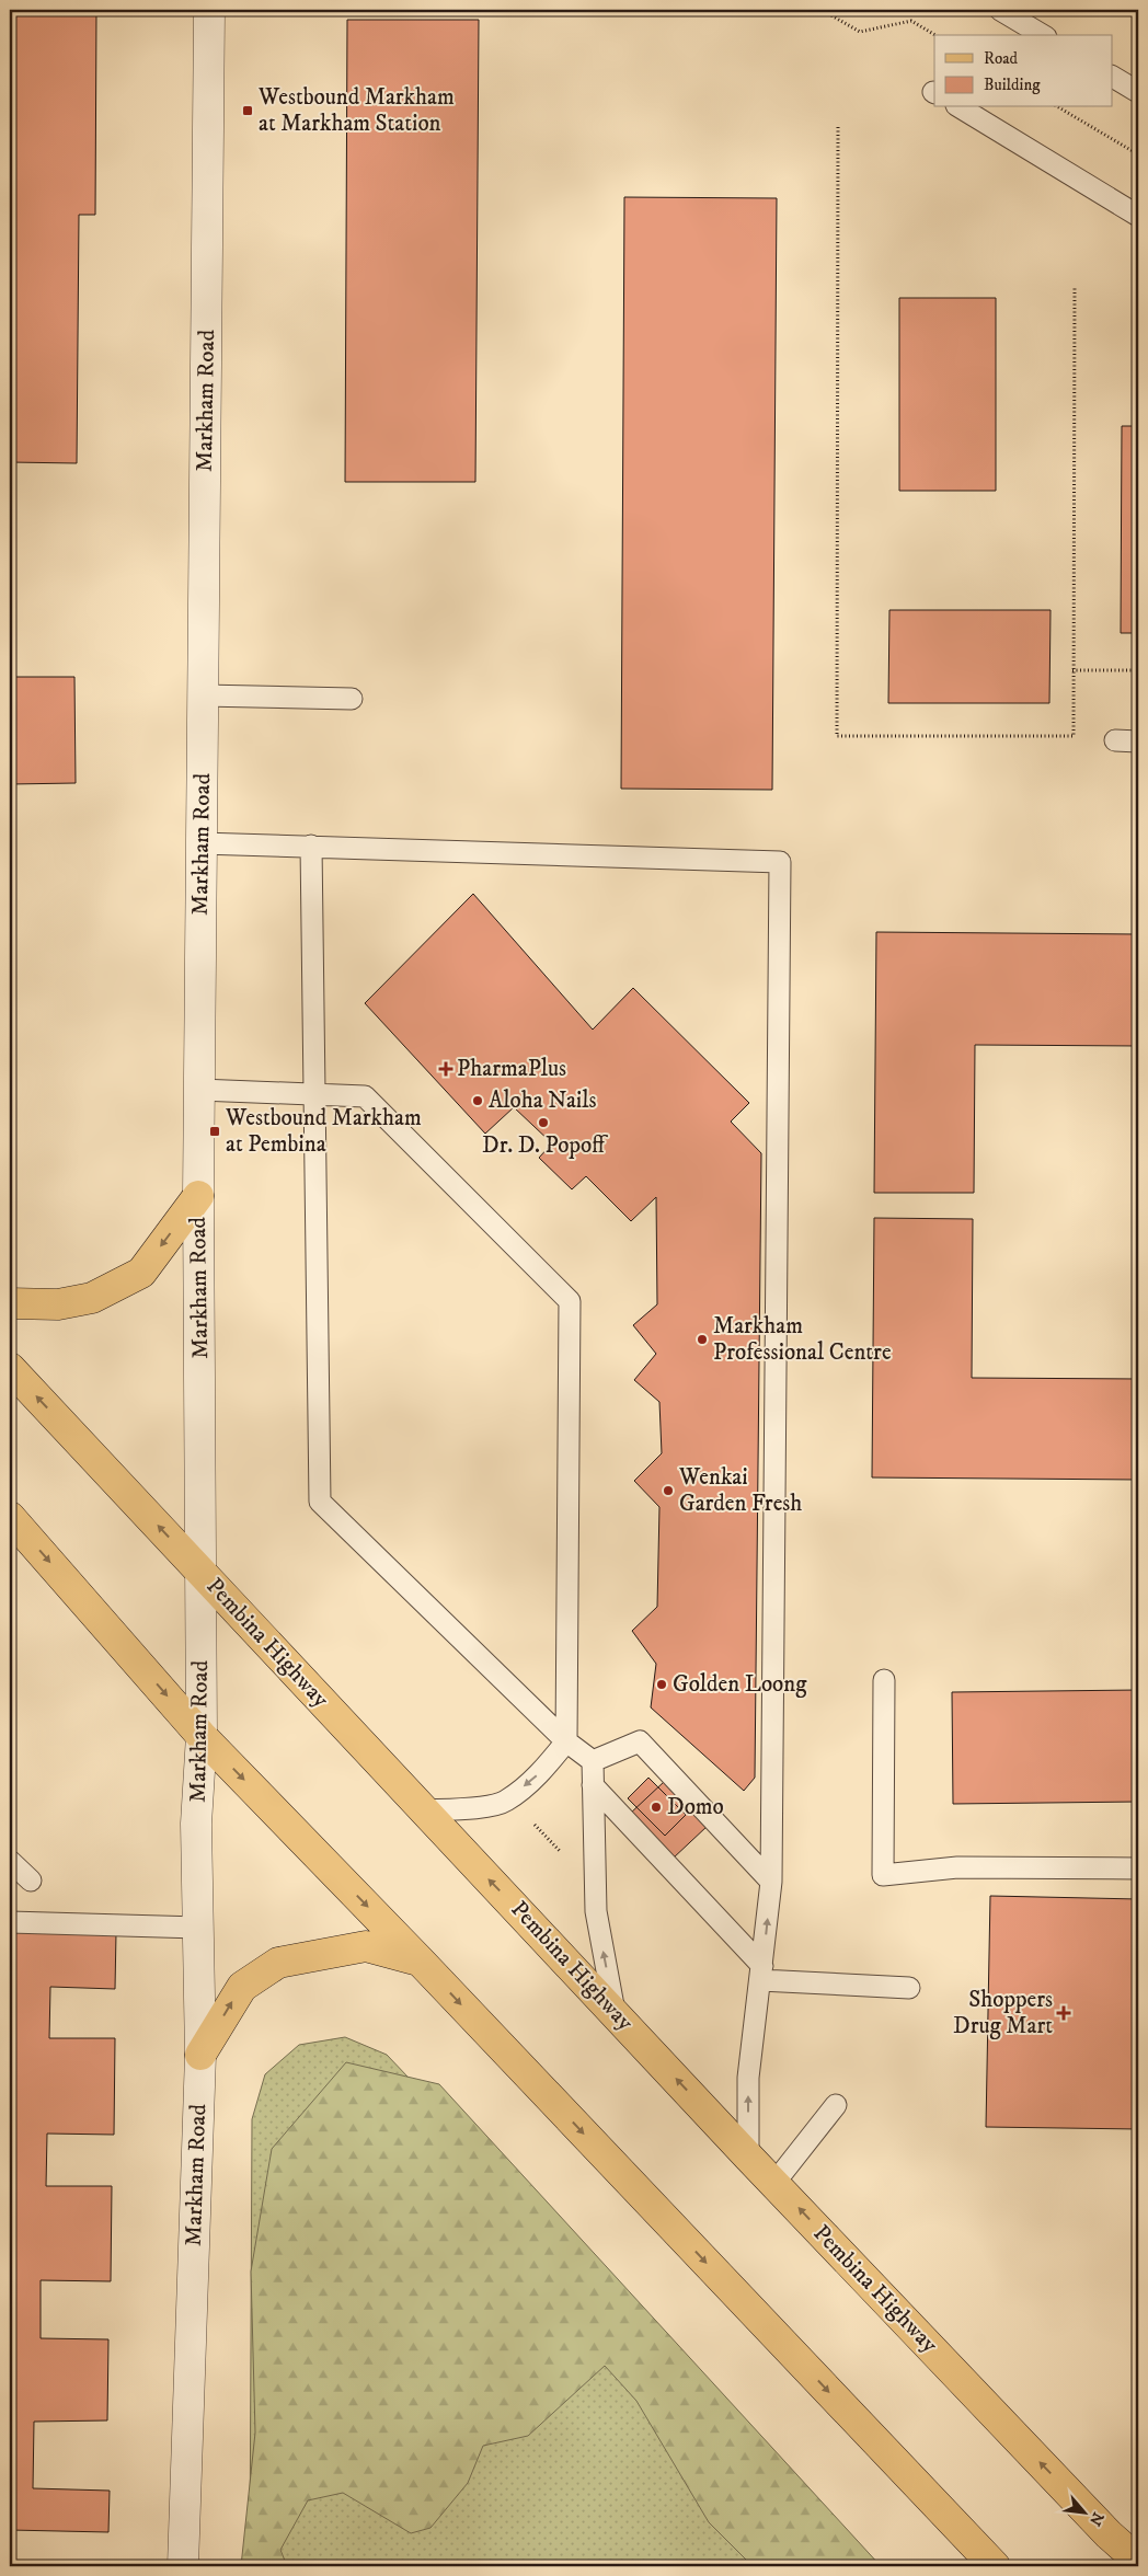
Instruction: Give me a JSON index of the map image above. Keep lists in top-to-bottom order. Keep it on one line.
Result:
{"streets":{"main road":["Pembina Highway"],"street":["Markham Road"]},"crossings":[["Markham Road","Pembina Highway"]],"places":{"transit":["Westbound Markham at Markham Station","Westbound Markham at Pembina"],"health":["PharmaPlus","Shoppers Drug Mart"],"other":["Aloha Nails","Dr. D. Popoff","Markham Professional Centre","Wenkai Garden Fresh","Golden Loong","Domo"]},"legend":["Road","Building"],"north":"bottom right"}
